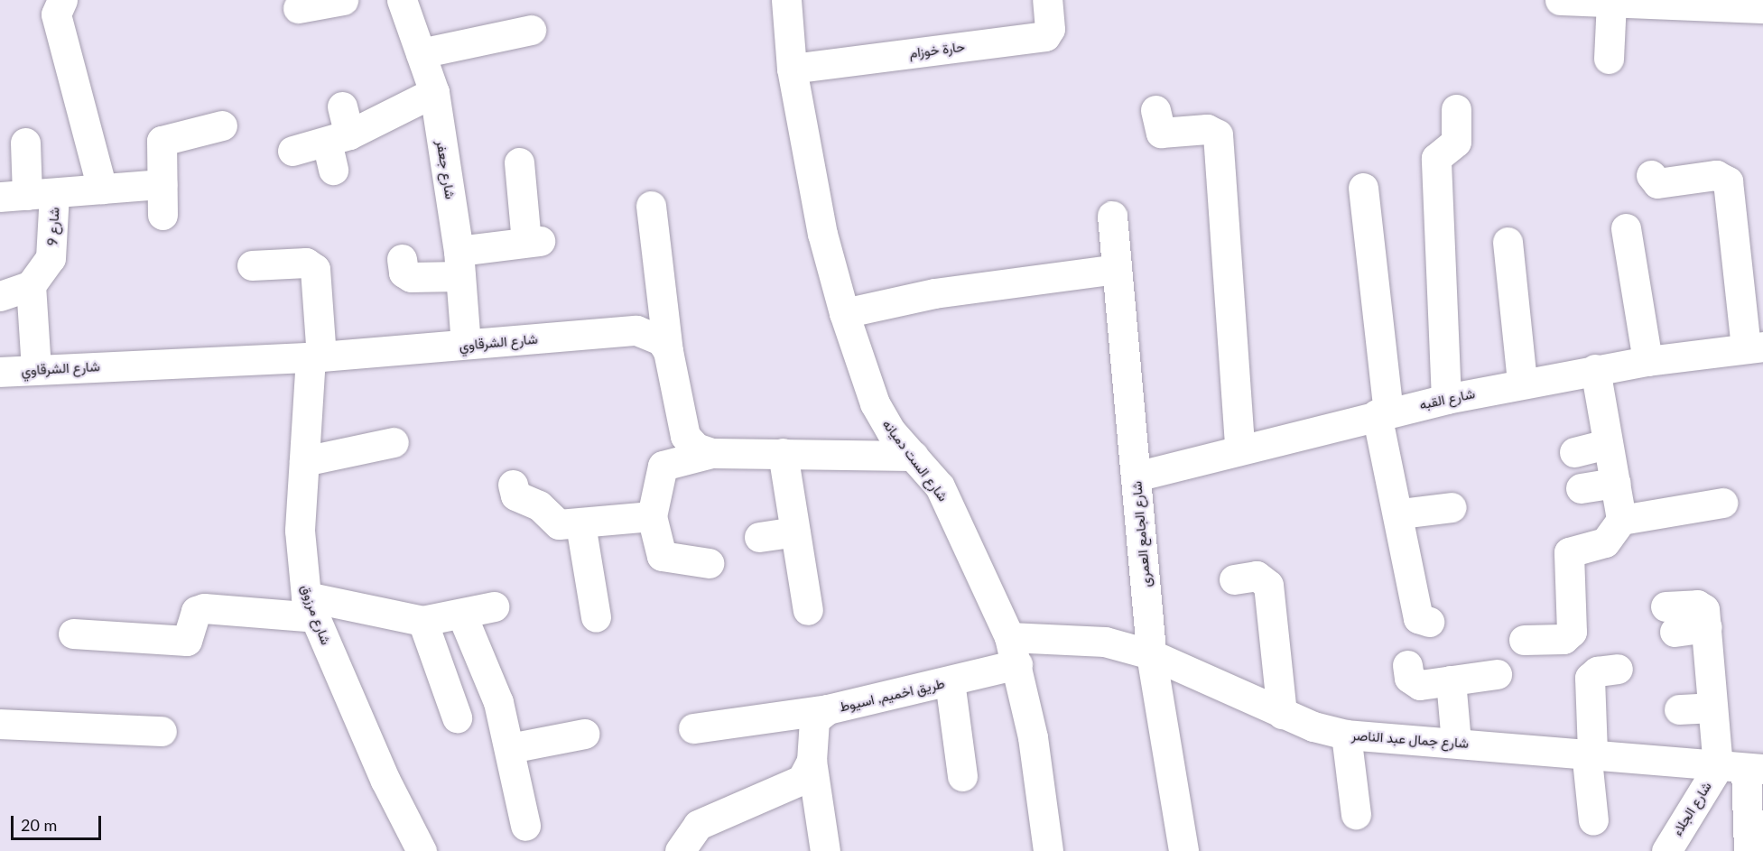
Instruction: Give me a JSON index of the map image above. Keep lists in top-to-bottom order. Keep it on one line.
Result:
{"streets":{"street":["حارة خوزام","شارع جعفر","شارع 9","شارع الشرقاوي","شارع القبه","شارع الست دميانه","شارع الجامع العمرى","شارع مرزوق","طريق اخميم, اسيوط","شارع جمال عبد الناصر","شارع الجلاء"]},"crossings":[["حارة خوزام","شارع الست دميانه"],["شارع جعفر","شارع الشرقاوي"],["شارع الشرقاوي","شارع مرزوق"],["شارع القبه","شارع الجامع العمرى"],["شارع الست دميانه","طريق اخميم, اسيوط"],["شارع الست دميانه","شارع جمال عبد الناصر"],["شارع الجامع العمرى","شارع جمال عبد الناصر"],["طريق اخميم, اسيوط","شارع جمال عبد الناصر"],["شارع جمال عبد الناصر","شارع الجلاء"]],"scale_bar":"20 m"}
